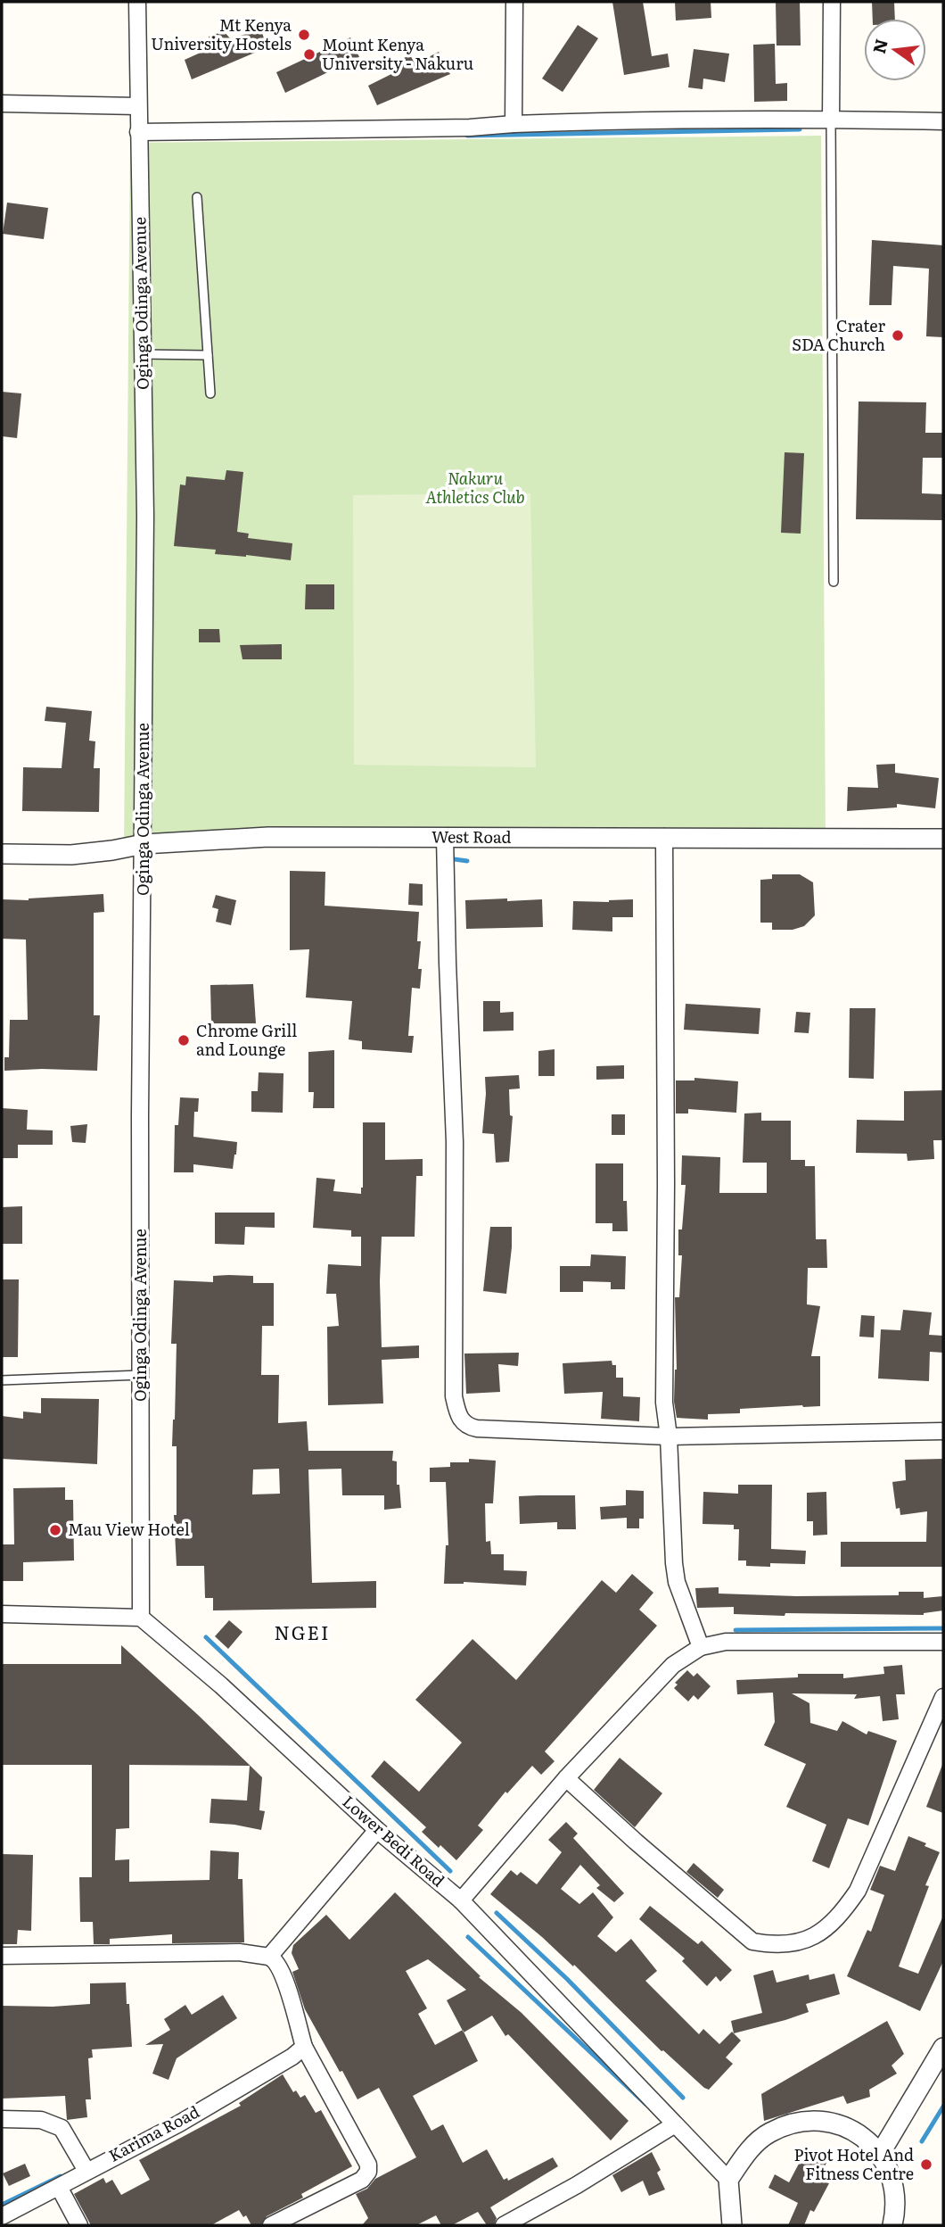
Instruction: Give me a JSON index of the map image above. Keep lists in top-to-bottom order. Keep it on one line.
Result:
{"streets":{"street":["Oginga Odinga Avenue","West Road","Lower Bedi Road","Karima Road"]},"crossings":[["Oginga Odinga Avenue","West Road"],["Oginga Odinga Avenue","Lower Bedi Road"]],"districts":["NGEI"],"parks":["Nakuru Athletics Club"],"places":["Mt Kenya University Hostels","Mount Kenya University - Nakuru","Crater SDA Church","Chrome Grill and Lounge","Mau View Hotel","Pivot Hotel And Fitness Centre"],"north":"left"}
